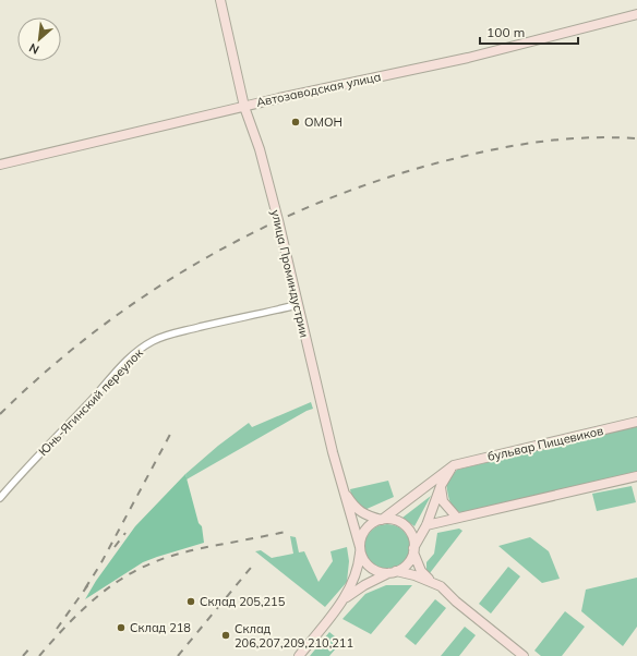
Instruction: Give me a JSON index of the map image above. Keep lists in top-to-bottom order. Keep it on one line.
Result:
{"streets":{"main road":["Автозаводская улица","улица Проминдустрии","бульвар Пищевиков"],"street":["Юнь-Ягинский переулок"]},"crossings":[["Автозаводская улица","улица Проминдустрии"],["улица Проминдустрии","Юнь-Ягинский переулок"],["улица Проминдустрии","бульвар Пищевиков"]],"places":["ОМОН","Склад 205,215","Склад 218","Склад 206,207,209,210,211"],"scale_bar":"100 m","north":"bottom left"}
